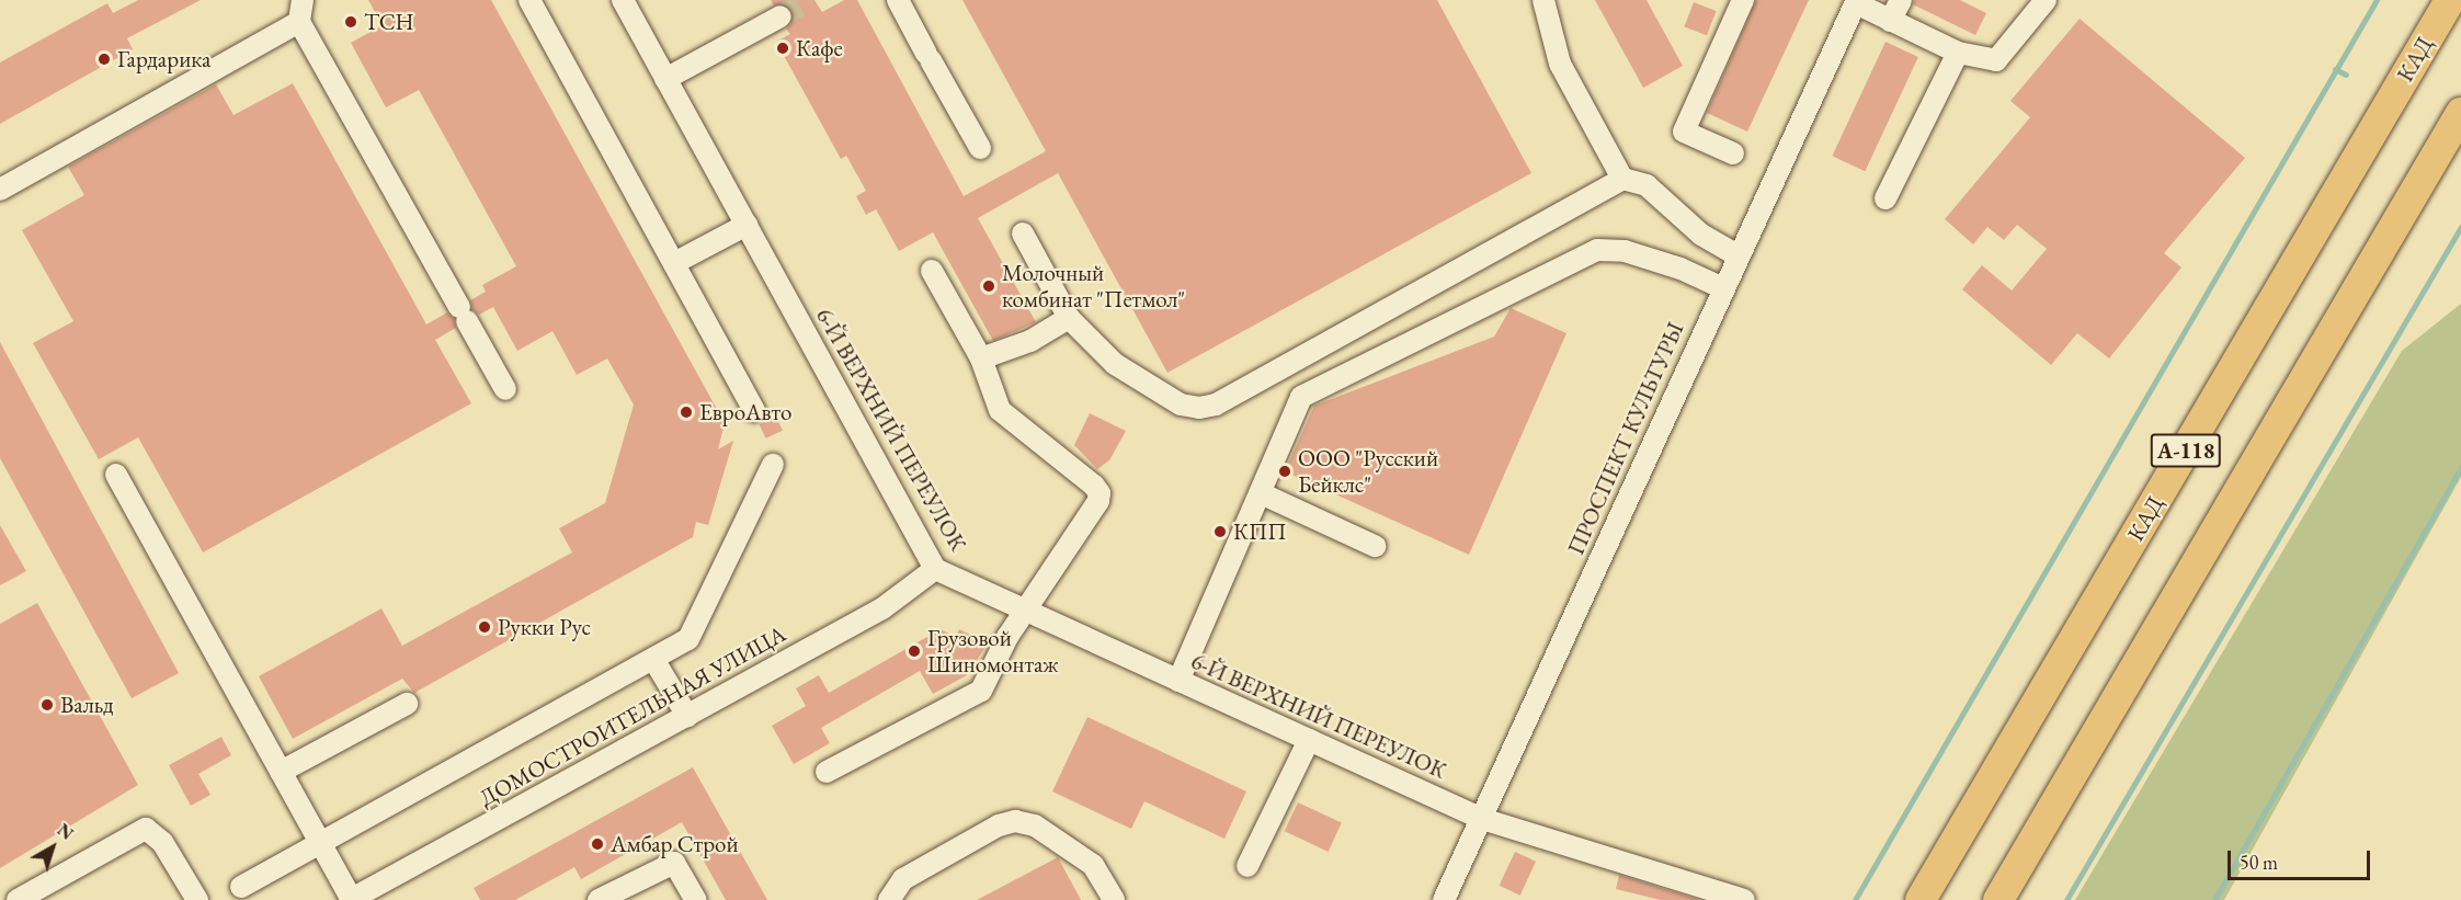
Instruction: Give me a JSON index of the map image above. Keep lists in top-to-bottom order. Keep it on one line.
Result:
{"streets":{"highway":["КАД","А-118"],"street":["6-Й ВЕРХНИЙ ПЕРЕУЛОК","ПРОСПЕКТ КУЛЬТУРЫ","ДОМОСТРОИТЕЛЬНАЯ УЛИЦА"]},"crossings":[["6-Й ВЕРХНИЙ ПЕРЕУЛОК","ПРОСПЕКТ КУЛЬТУРЫ"],["6-Й ВЕРХНИЙ ПЕРЕУЛОК","ДОМОСТРОИТЕЛЬНАЯ УЛИЦА"]],"places":["ТСН","Кафе","Гардарика","Молочный комбинат \"Петмол\"","ЕвроАвто","ООО \"Русский Бейклс\"","КПП","Рукки Рус","Грузовой Шиномонтаж","Вальд","Амбар Строй"],"scale_bar":"50 m","north":"top right"}
